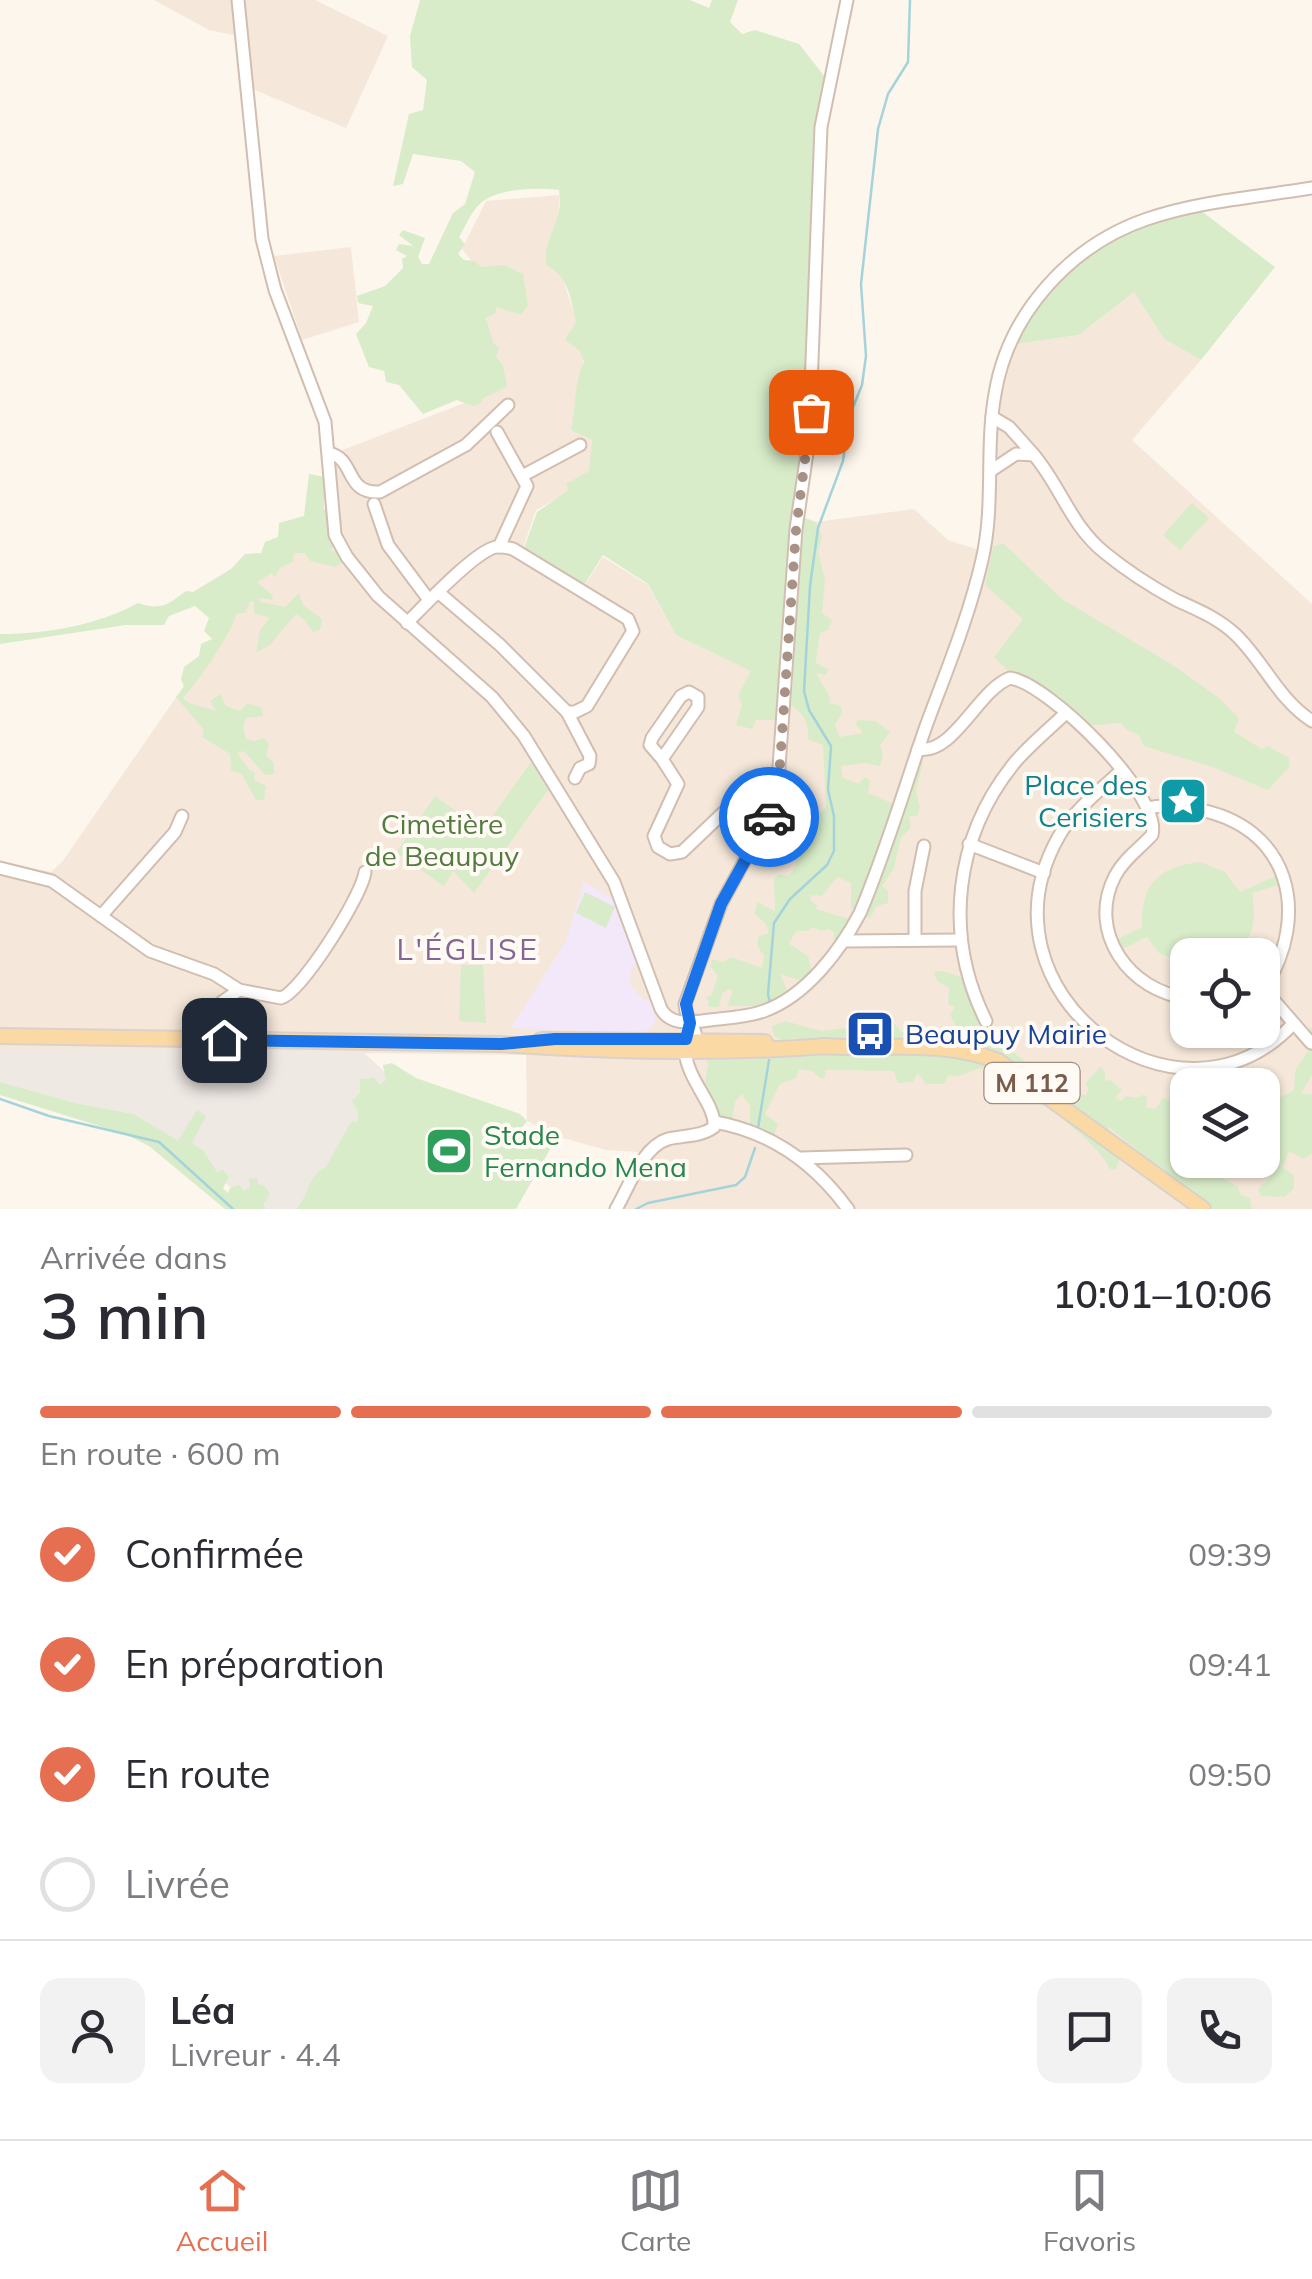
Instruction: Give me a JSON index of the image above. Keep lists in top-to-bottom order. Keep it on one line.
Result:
{"streets":{"main road":["M 112"]},"districts":["L'ÉGLISE"],"parks":["Cimetière de Beaupuy"],"places":{"place":["Place des Cerisiers"],"bus stop":["Beaupuy Mairie"],"sports":["Stade Fernando Mena"]},"page":{"heading":["3 min","Arrivée dans","10:01–10:06"],"panel":["Léa","Livreur · 4.4"],"bar":"En route · 600 m","list":[["Confirmée","09:39"],["En préparation","09:41"],["En route","09:50"],"Livrée"],"tabs":["Accueil","Carte","Favoris"]}}
